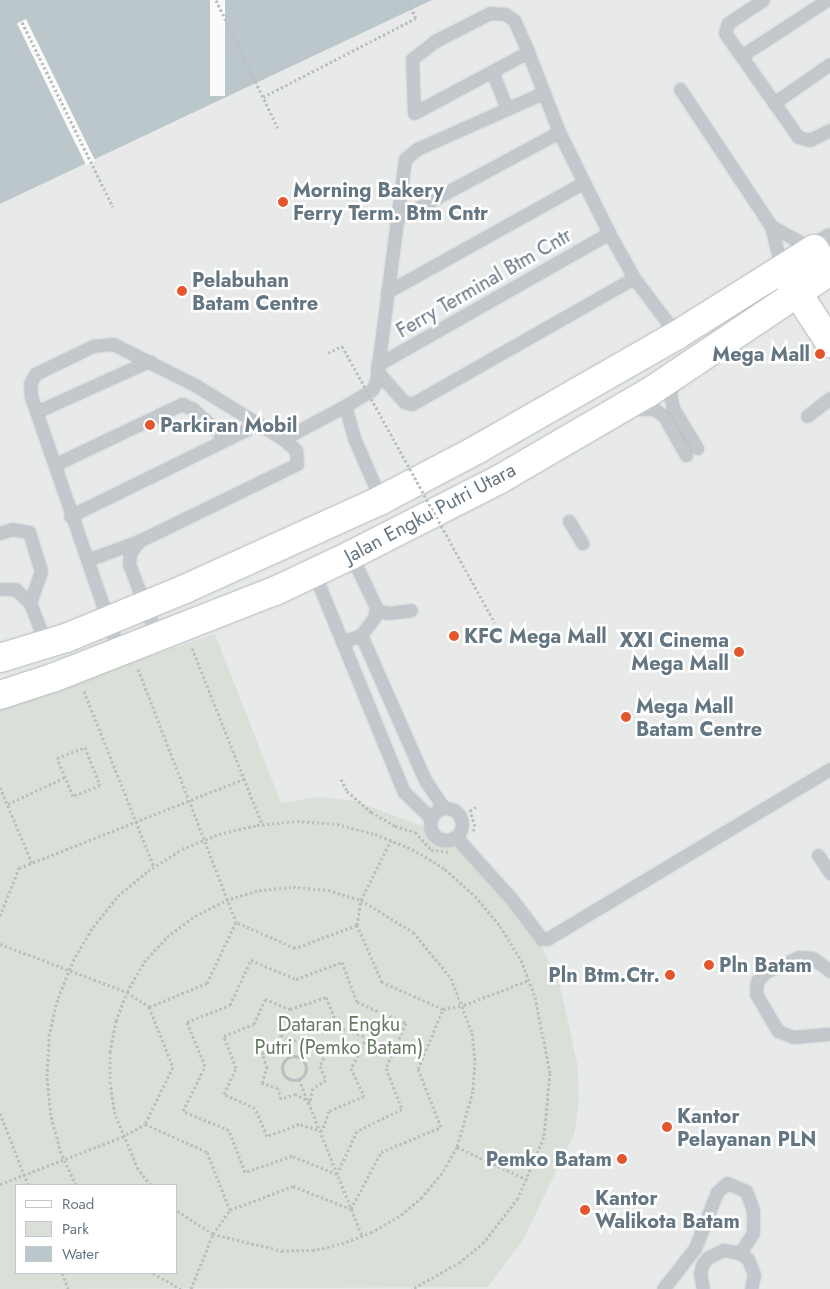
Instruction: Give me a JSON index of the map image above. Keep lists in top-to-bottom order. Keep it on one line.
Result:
{"streets":{"main road":["Jalan Engku Putri Utara"],"lane":["Ferry Terminal Btm Cntr"]},"parks":["Dataran Engku Putri (Pemko Batam)"],"places":["Morning Bakery Ferry Term. Btm Cntr","Pelabuhan Batam Centre","Mega Mall","Parkiran Mobil","KFC Mega Mall","XXI Cinema Mega Mall","Mega Mall Batam Centre","Pln Batam","Pln Btm.Ctr.","Kantor Pelayanan PLN","Pemko Batam","Kantor Walikota Batam"],"legend":["Road","Park","Water"]}
